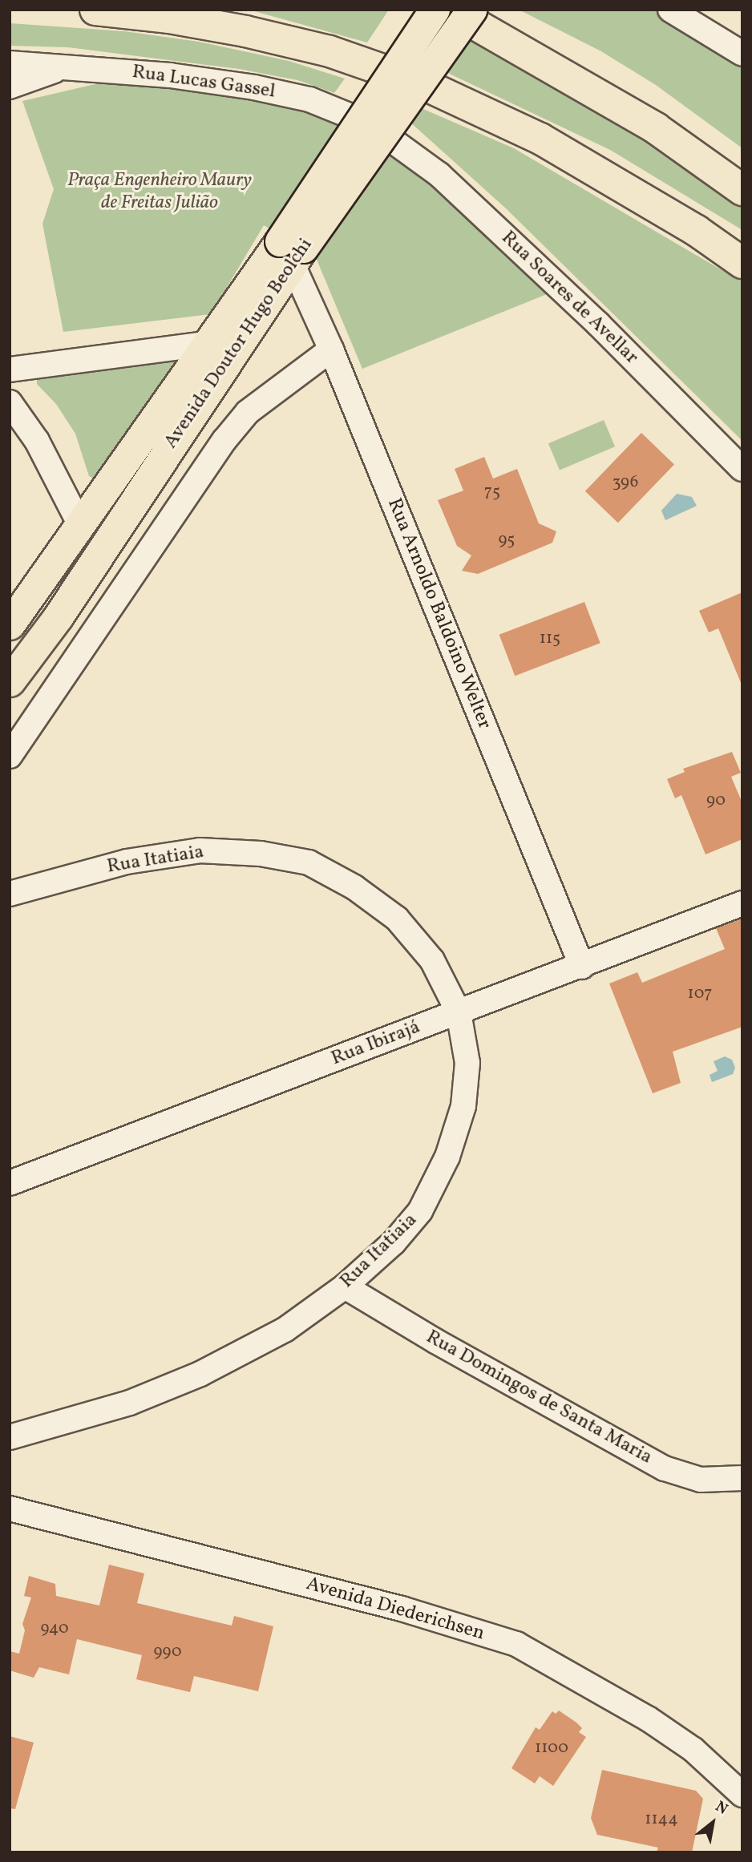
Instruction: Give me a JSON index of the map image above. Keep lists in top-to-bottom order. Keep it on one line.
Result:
{"streets":{"main road":["Avenida Doutor Hugo Beolchi"],"street":["Rua Lucas Gassel","Rua Soares de Avellar","Rua Arnoldo Baldoino Welter","Rua Itatiaia","Rua Ibirajá","Rua Domingos de Santa Maria","Avenida Diederichsen"]},"crossings":[["Rua Lucas Gassel","Rua Soares de Avellar"],["Avenida Doutor Hugo Beolchi","Rua Arnoldo Baldoino Welter"],["Rua Arnoldo Baldoino Welter","Rua Ibirajá"],["Rua Itatiaia","Rua Ibirajá"],["Rua Itatiaia","Rua Domingos de Santa Maria"]],"parks":["Praça Engenheiro Maury de Freitas Julião"],"house_numbers":["396","75","95","115","90","107","940","990","1100","1144"],"north":"top right"}
